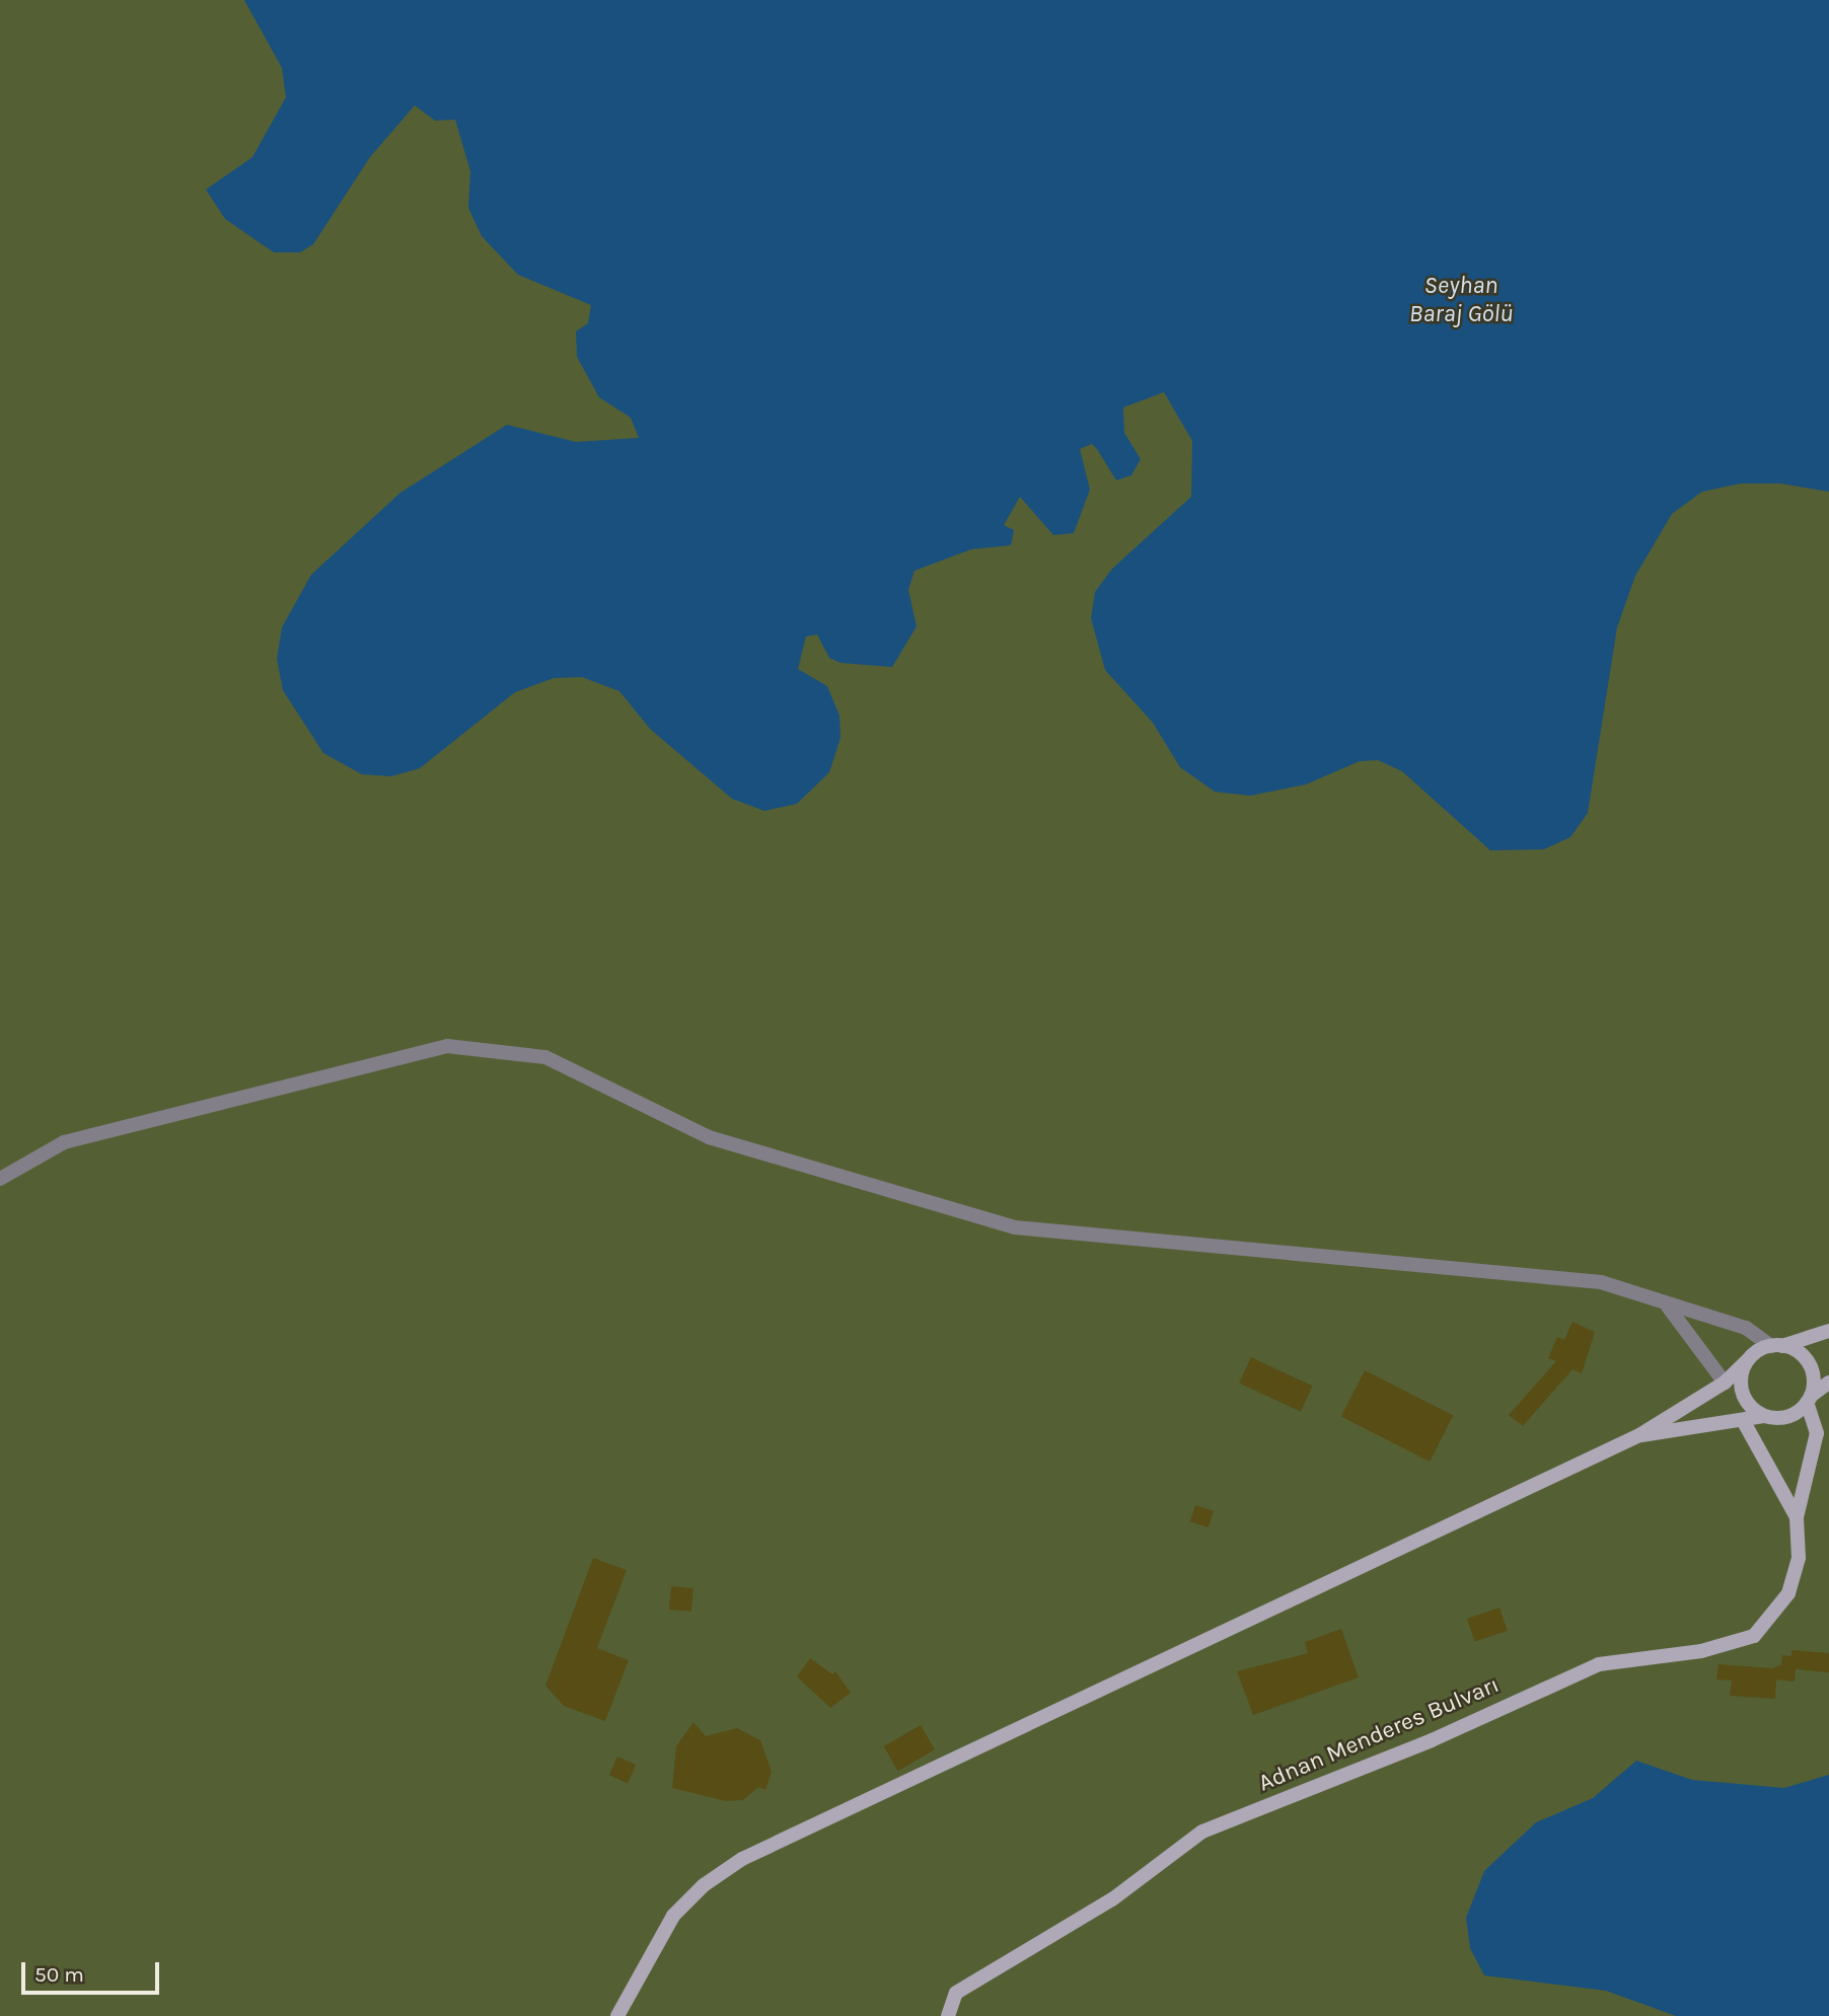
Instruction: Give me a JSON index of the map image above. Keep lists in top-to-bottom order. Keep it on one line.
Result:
{"streets":{"main road":["Adnan Menderes Bulvarı"]},"water":["Seyhan Baraj Gölü"],"scale_bar":"50 m"}
